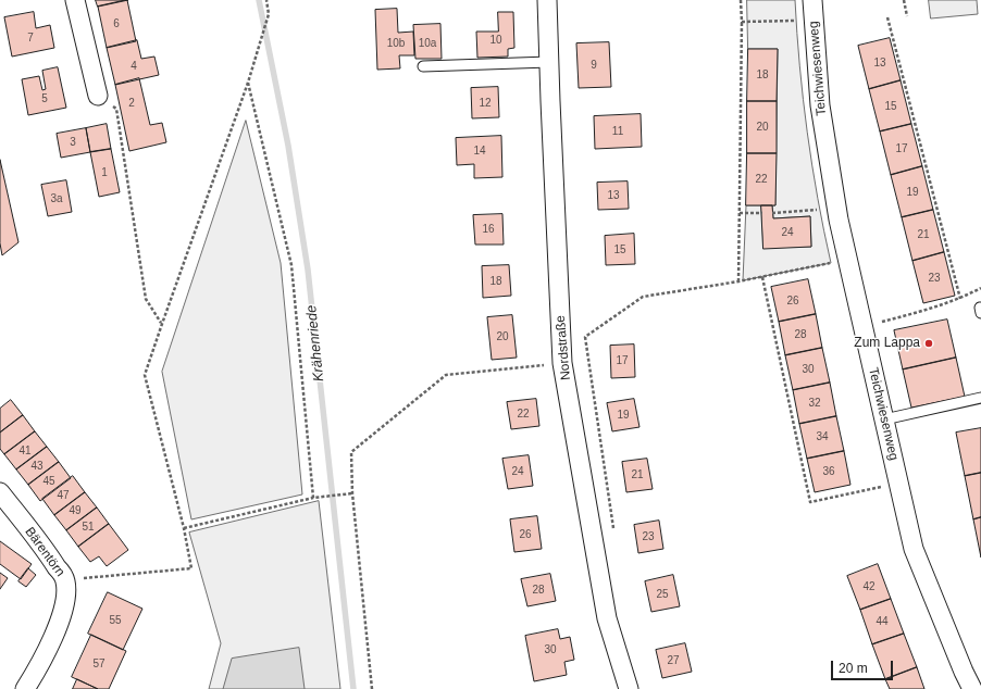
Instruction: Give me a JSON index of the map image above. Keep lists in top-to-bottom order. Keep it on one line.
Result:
{"streets":{"street":["Teichwiesenweg","Nordstraße","Bärentörn"]},"water":["Krähenriede"],"places":["Zum Lappa"],"house_numbers":["6","7","10","10b","10a","13","9","4","18","5","2","12","15","20","11","3","17","14","1","22","19","13","3a","16","24","21","15","23","18","26","28","20","17","30","32","22","19","34","41","43","24","36","21","45","47","49","51","26","23","42","28","25","55","44","30","27","57"],"scale_bar":"20 m"}
